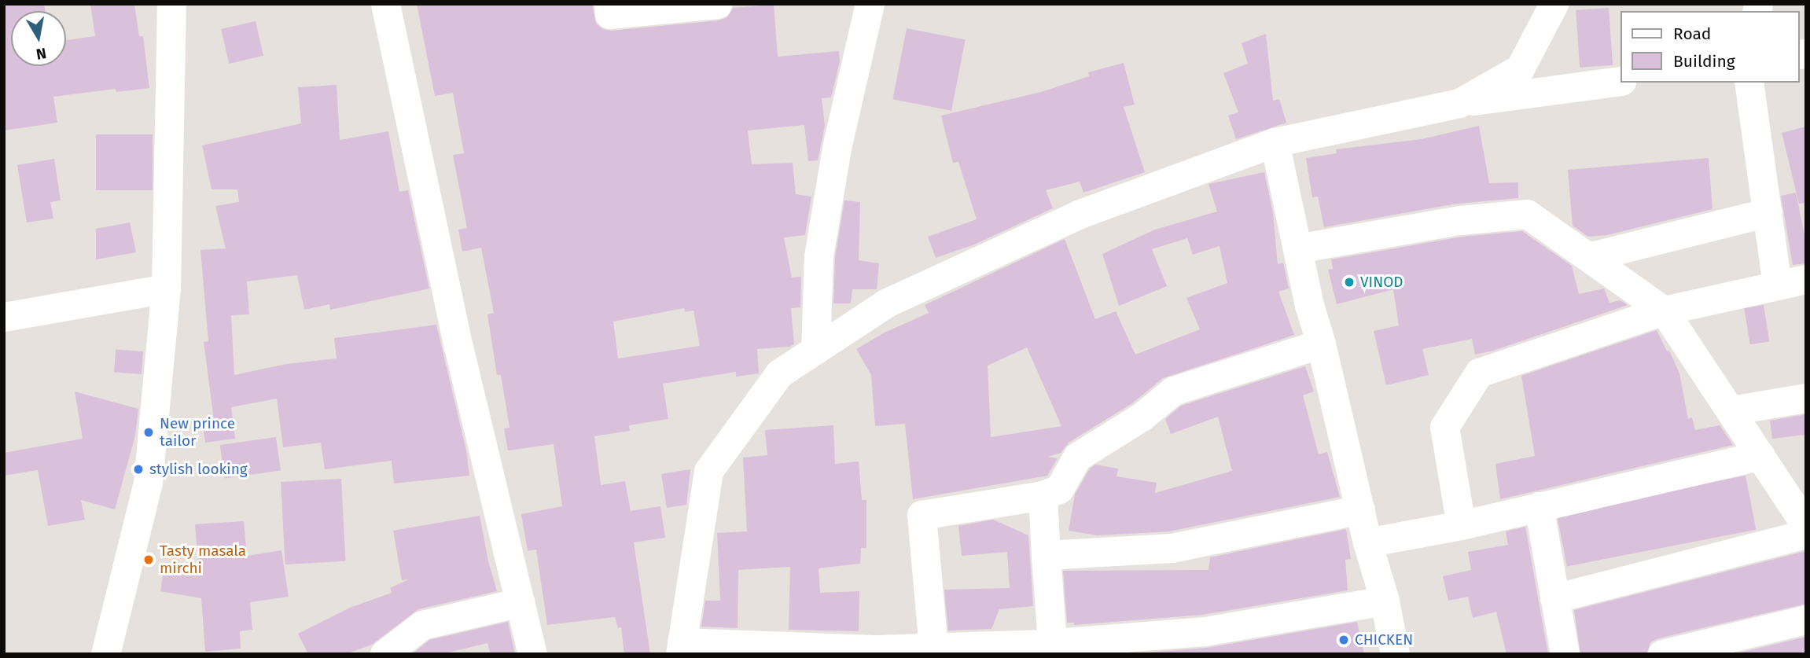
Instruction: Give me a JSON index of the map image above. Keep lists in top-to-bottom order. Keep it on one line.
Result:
{"places":["VINOD","New prince tailor","stylish looking","Tasty masala mirchi","CHICKEN"],"legend":["Road","Building"],"north":"bottom"}
